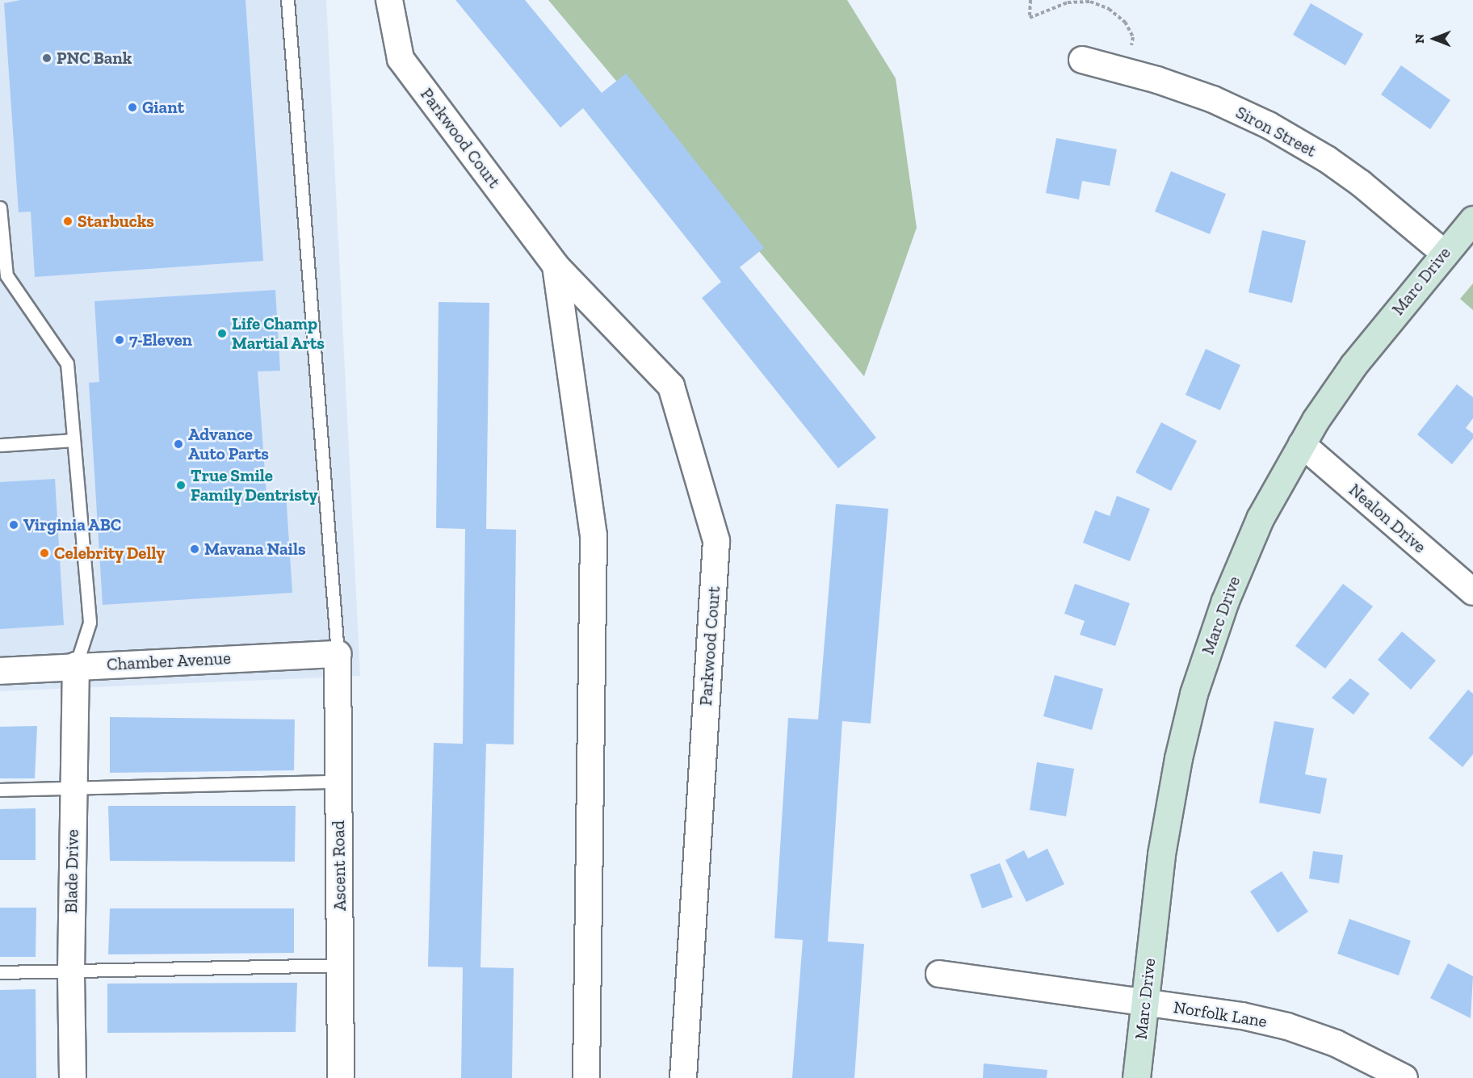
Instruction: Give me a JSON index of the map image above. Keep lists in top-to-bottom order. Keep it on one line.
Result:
{"streets":{"street":["Siron Street","Parkwood Court","Marc Drive","Nealon Drive","Chamber Avenue","Ascent Road","Blade Drive","Norfolk Lane"]},"crossings":[["Siron Street","Marc Drive"],["Marc Drive","Nealon Drive"],["Marc Drive","Norfolk Lane"],["Chamber Avenue","Ascent Road"],["Chamber Avenue","Blade Drive"]],"places":["PNC Bank","Giant","Starbucks","Life Champ Martial Arts","7-Eleven","Advance Auto Parts","True Smile Family Dentristy","Virginia ABC","Mavana Nails","Celebrity Delly"],"north":"left"}
